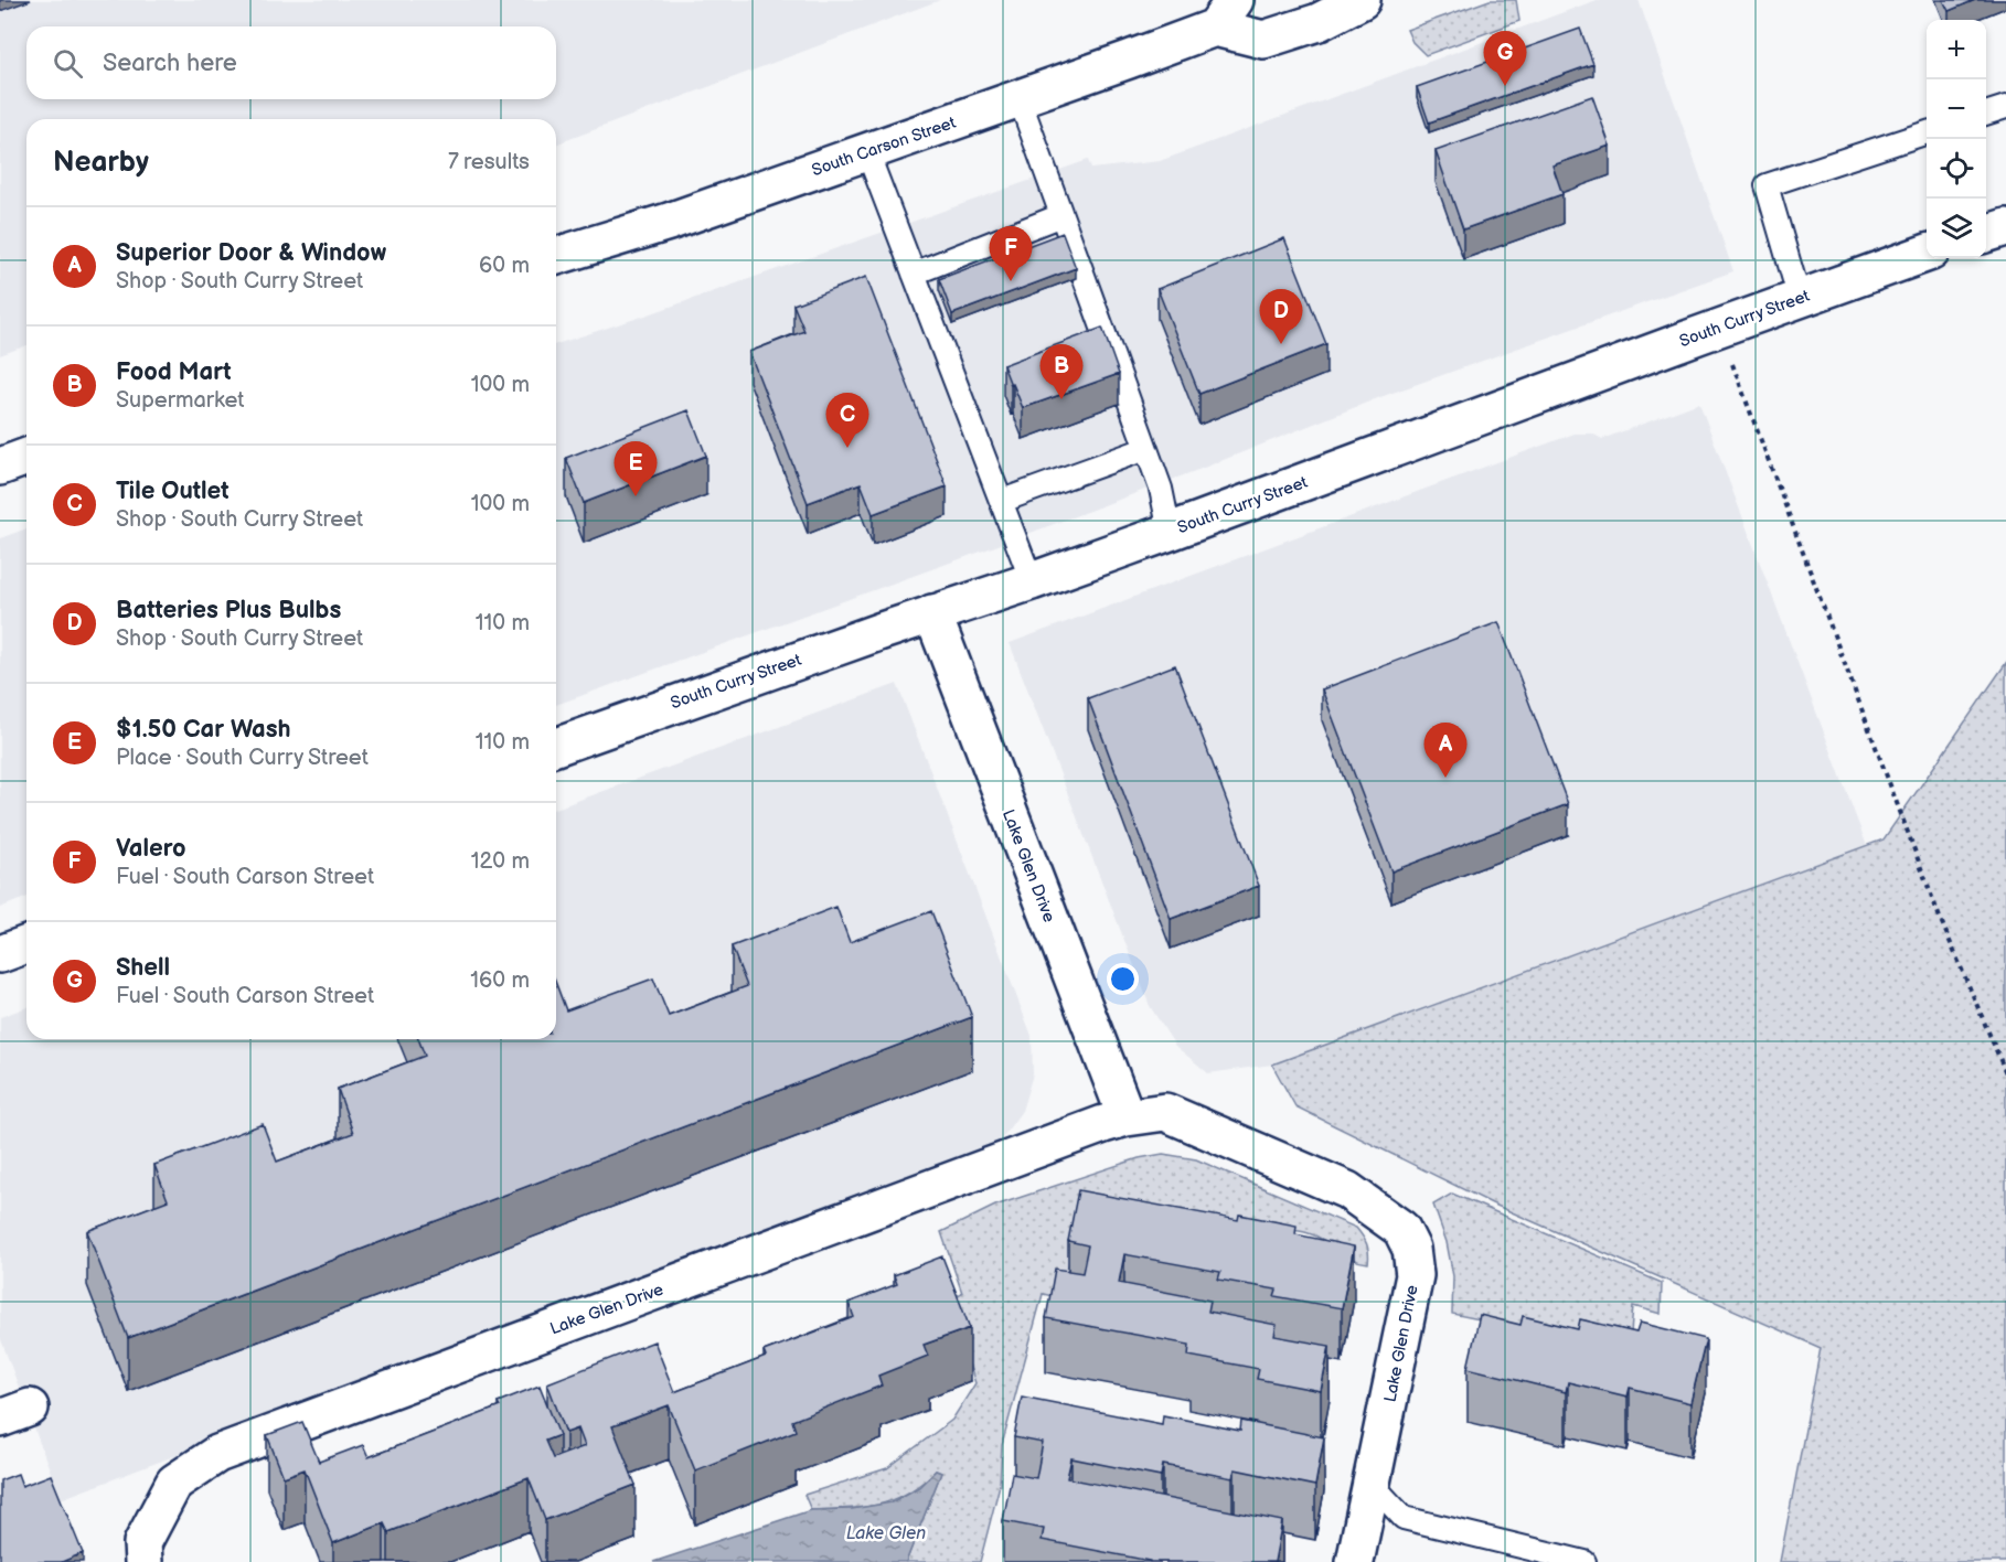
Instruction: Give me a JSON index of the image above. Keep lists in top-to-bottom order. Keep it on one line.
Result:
{"streets":{"street":["South Carson Street","South Curry Street","Lake Glen Drive"]},"crossings":[["South Curry Street","Lake Glen Drive"]],"water":["Lake Glen"],"page":{"map_buttons":["+","−"],"search":"Search here","pins":["G","F","D","B","C","E","A"],"heading":["Nearby","7 results"],"list":[{"mark":"A","name":"Superior Door & Window","note":"Shop · South Curry Street","value":"60 m"},{"mark":"B","name":"Food Mart","note":"Supermarket","value":"100 m"},{"mark":"C","name":"Tile Outlet","note":"Shop · South Curry Street","value":"100 m"},{"mark":"D","name":"Batteries Plus Bulbs","note":"Shop · South Curry Street","value":"110 m"},{"mark":"E","name":"$1.50 Car Wash","note":"Place · South Curry Street","value":"110 m"},{"mark":"F","name":"Valero","note":"Fuel · South Carson Street","value":"120 m"},{"mark":"G","name":"Shell","note":"Fuel · South Carson Street","value":"160 m"}]}}
